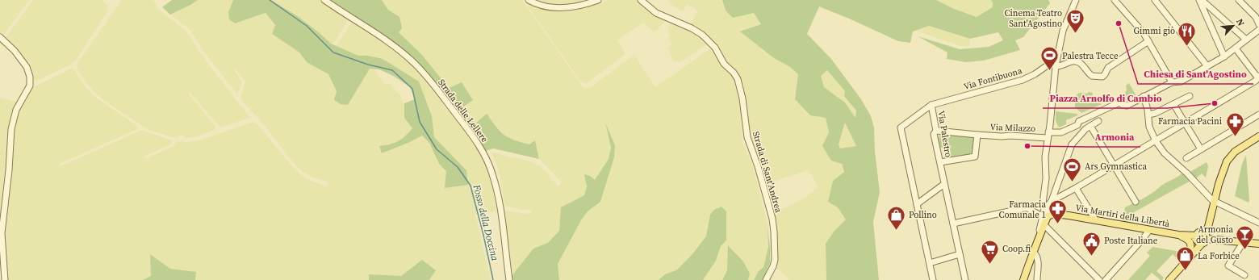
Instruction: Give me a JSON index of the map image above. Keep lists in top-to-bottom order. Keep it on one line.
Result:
{"streets":{"main road":["Via Martiri della Libertà"],"street":["Via Fontibuona","Strada delle Lellere","Via Milazzo","Via Palestro","Strada di Sant'Andrea"]},"crossings":[["Via Fontibuona","Via Palestro"],["Via Milazzo","Via Palestro"]],"water":["Fosso della Doccina"],"places":{"other":["Chiesa di Sant'Agostino","Piazza Arnolfo di Cambio","Armonia"],"theatre":["Cinema Teatro Sant'Agostino"],"restaurant":["Gimmi giò"],"sports":["Palestra Tecce","Ars Gymnastica"],"pharmacy":["Farmacia Pacini","Farmacia Comunale 1"],"shop":["Pollino","La Forbice"],"bar":["Armonia del Gusto"],"public building":["Poste Italiane"],"supermarket":["Coop.fi"]},"north":"top right"}
